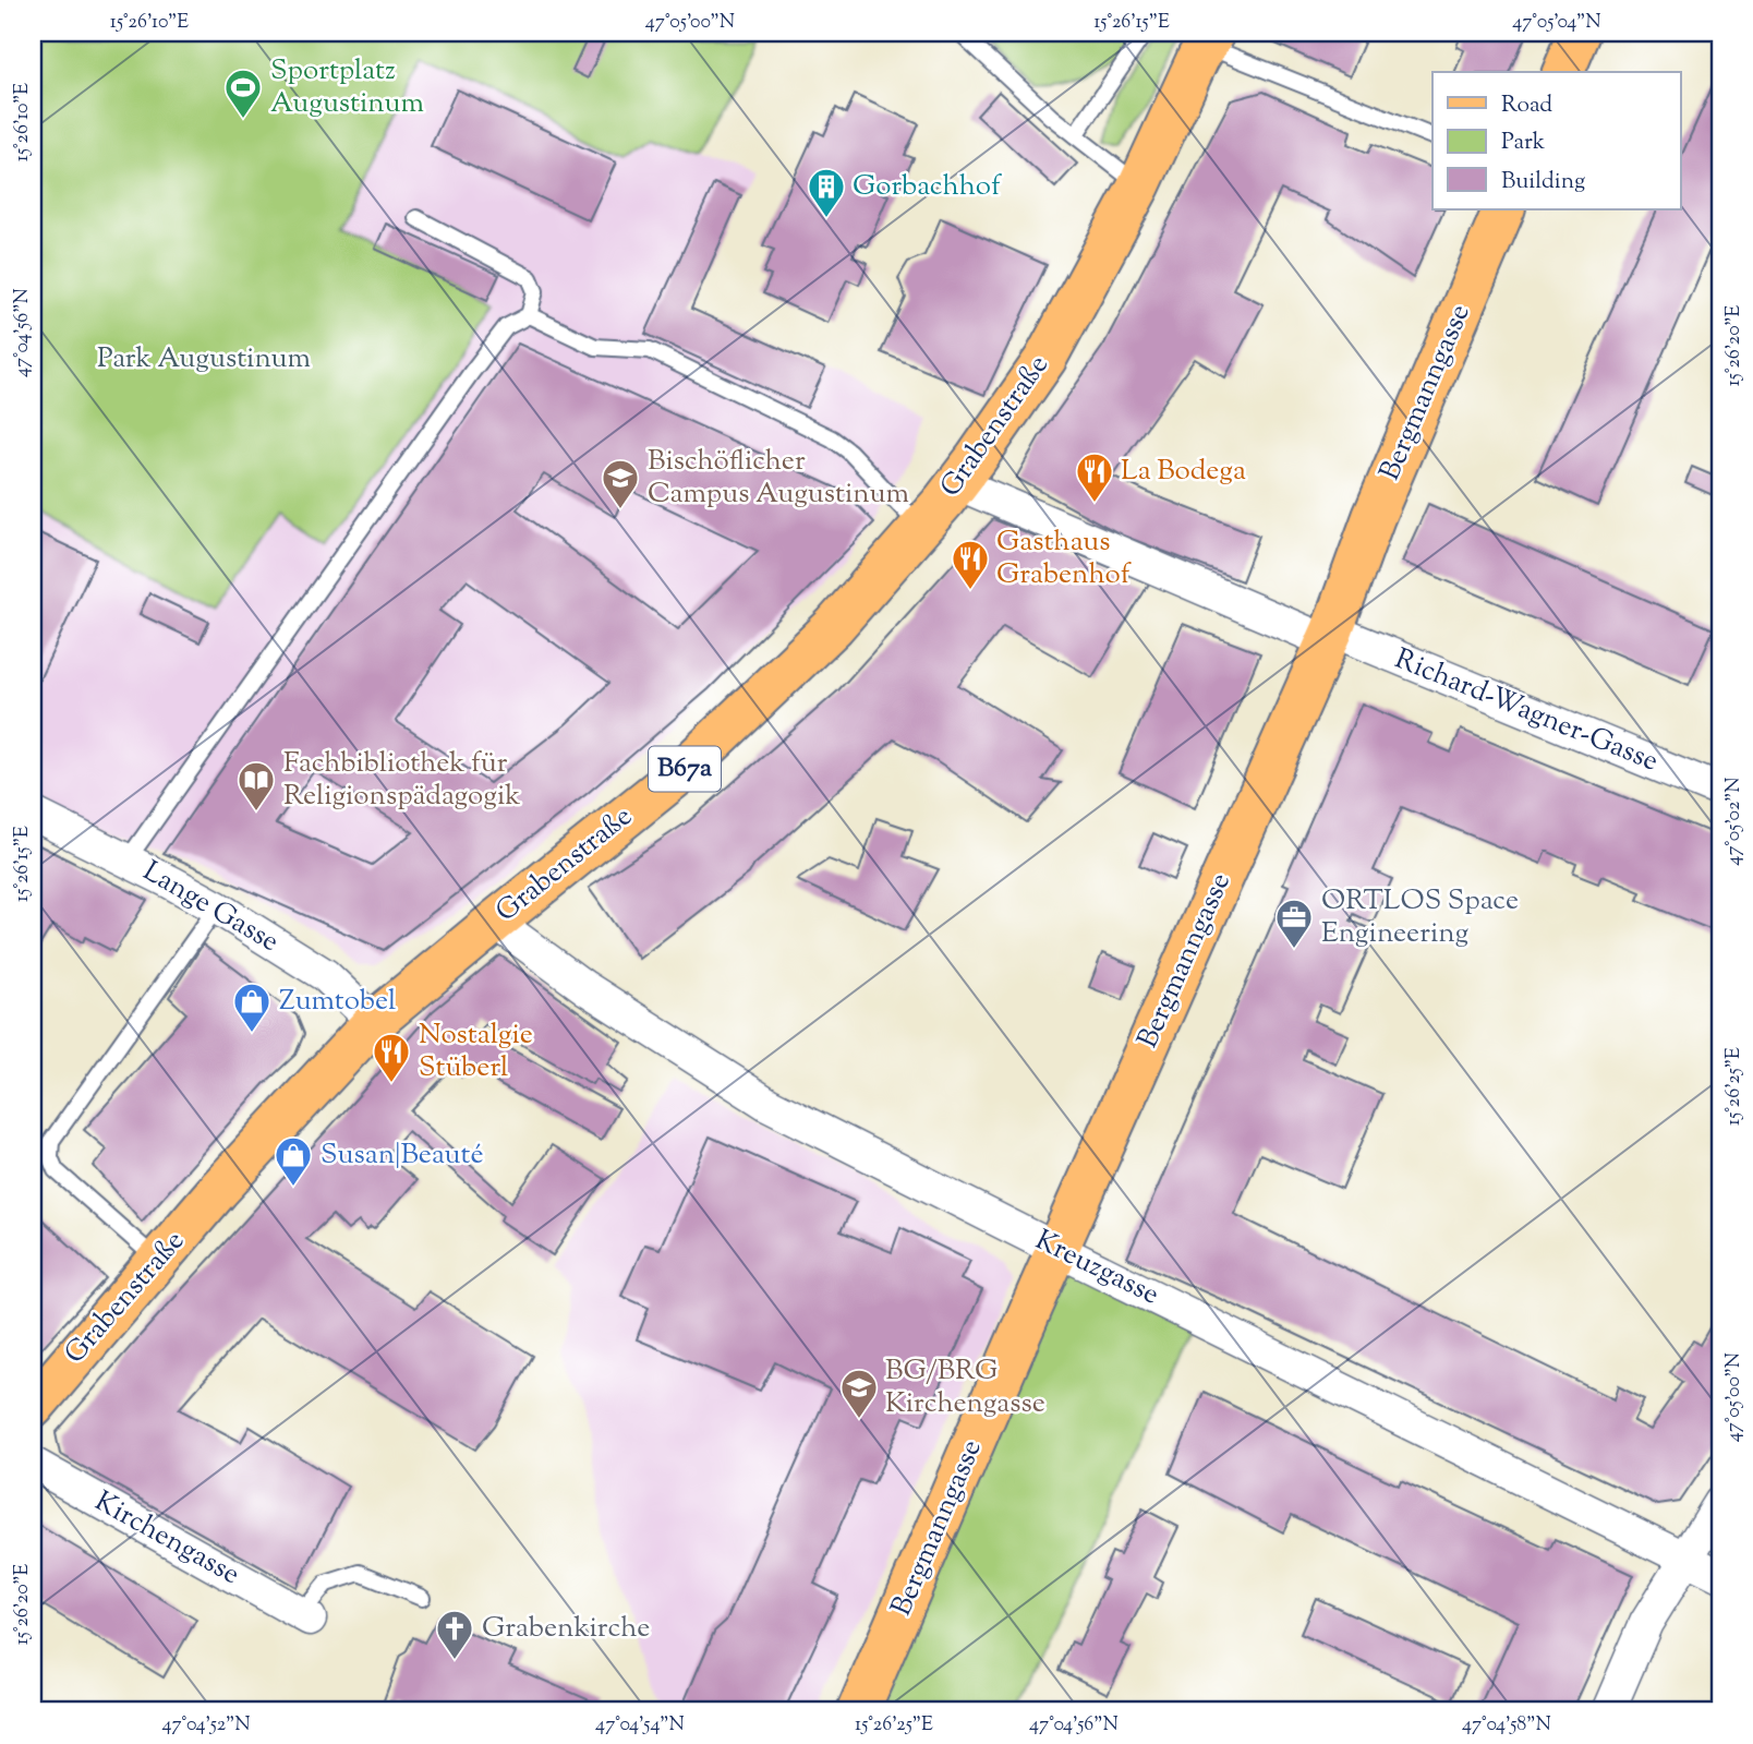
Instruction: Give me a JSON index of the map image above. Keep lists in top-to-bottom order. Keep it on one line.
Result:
{"streets":{"main road":["Bergmanngasse","Grabenstraße","B67a"],"street":["Richard-Wagner-Gasse","Lange Gasse","Kreuzgasse","Kirchengasse"]},"crossings":[["Bergmanngasse","Richard-Wagner-Gasse"],["Bergmanngasse","Kreuzgasse"],["Grabenstraße","Richard-Wagner-Gasse"],["Grabenstraße","Lange Gasse"],["Grabenstraße","Kreuzgasse"]],"parks":["Park Augustinum"],"places":{"sports":["Sportplatz Augustinum"],"building":["Gorbachhof"],"restaurant":["La Bodega","Gasthaus Grabenhof","Nostalgie Stüberl"],"school or university":["Bischöflicher Campus Augustinum","BG/BRG Kirchengasse"],"library":["Fachbibliothek für Religionspädagogik"],"office":["ORTLOS Space Engineering"],"shop":["Zumtobel","Susan|Beauté"],"church":["Grabenkirche"]},"legend":["Road","Park","Building"],"coordinates":["15°26'10\"E","47°05'00\"N","15°26'15\"E","47°05'04\"N","47°04'56\"N","15°26'20\"E","47°05'02\"N","15°26'25\"E","47°04'52\"N","47°04'54\"N","47°04'58\"N"]}
